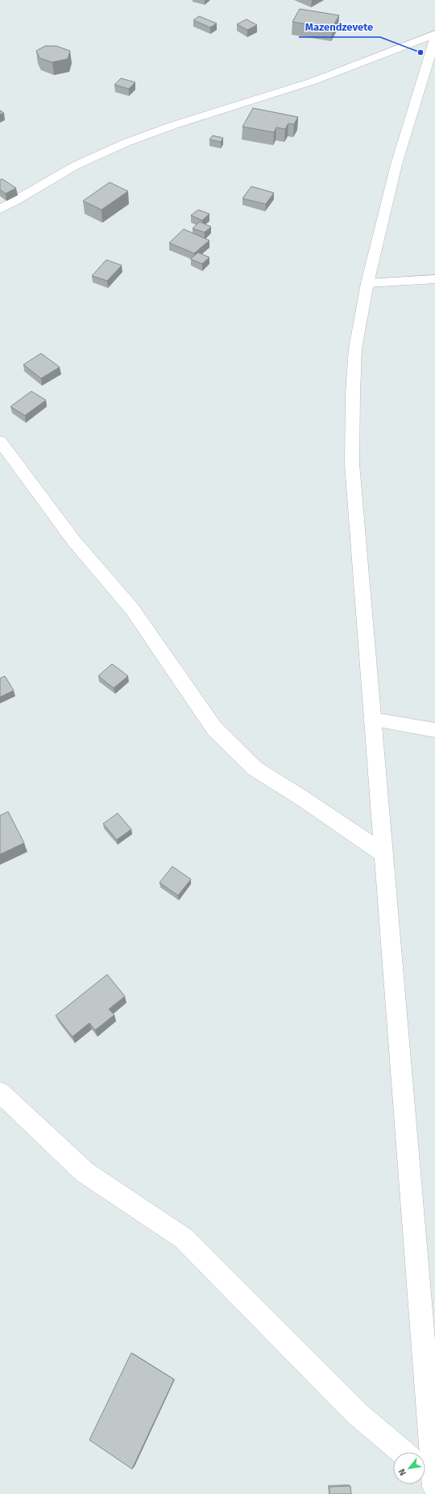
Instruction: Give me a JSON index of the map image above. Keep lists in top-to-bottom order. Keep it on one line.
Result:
{"places":["Mazendzevete"],"north":"bottom left"}
